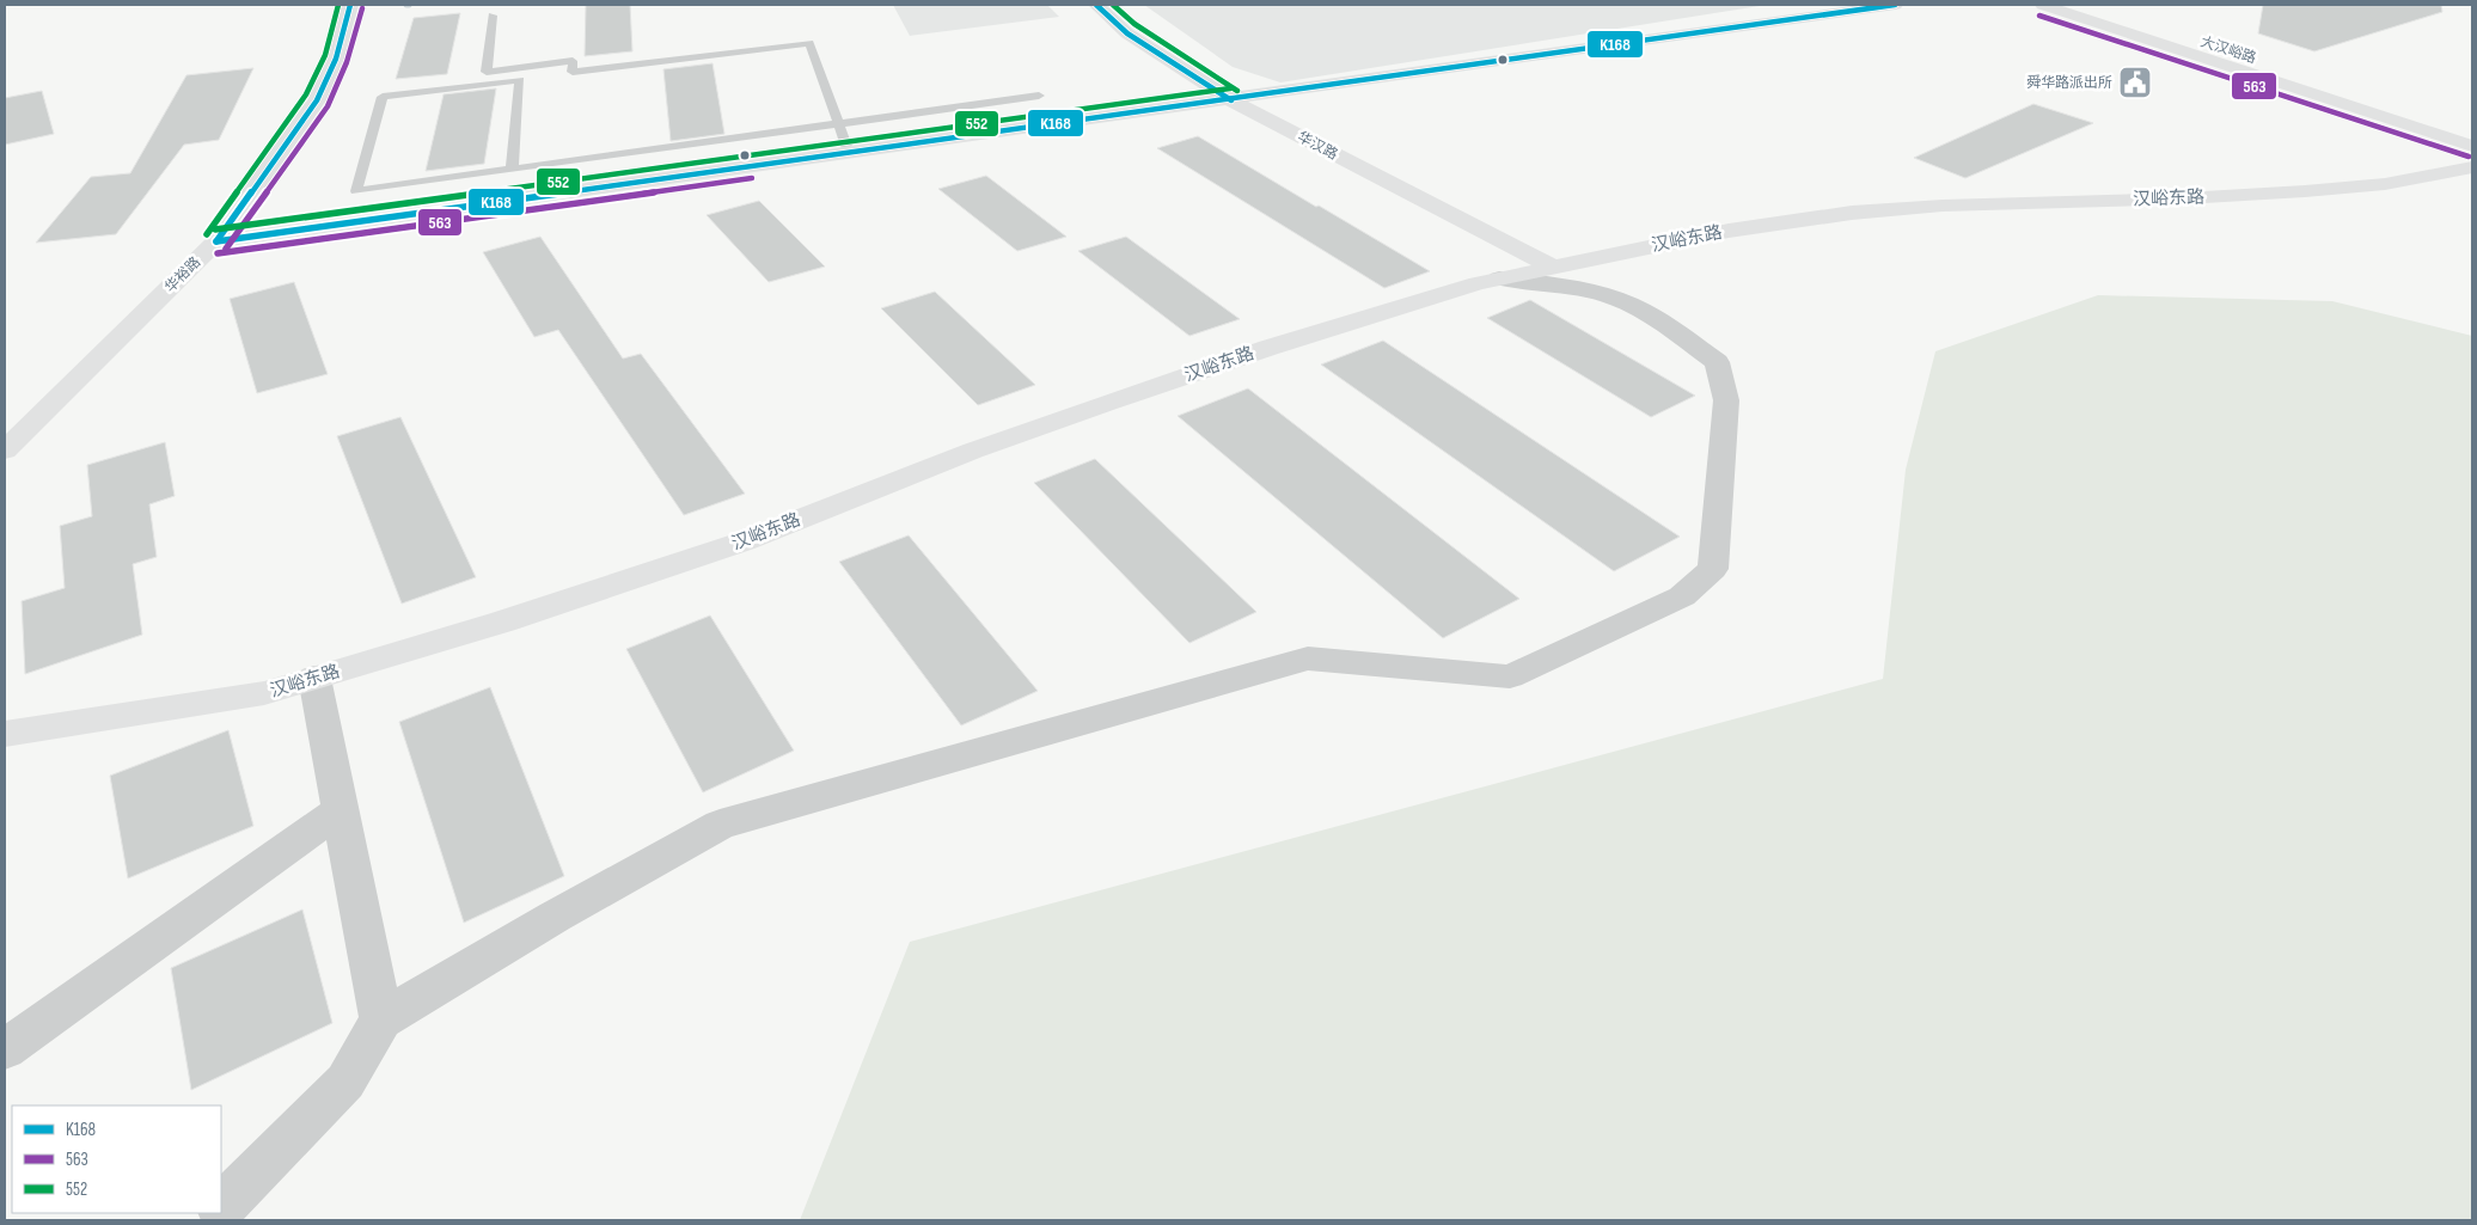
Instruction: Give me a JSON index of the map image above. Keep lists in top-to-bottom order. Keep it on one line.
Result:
{"streets":{"street":["大汉峪路","华汉路","汉峪东路","华裕路"]},"crossings":[["华汉路","汉峪东路"]],"places":{"public building":["舜华路派出所"]},"lines":["transit line K168","transit line 552","transit line 563"],"legend":["K168","563","552"]}
